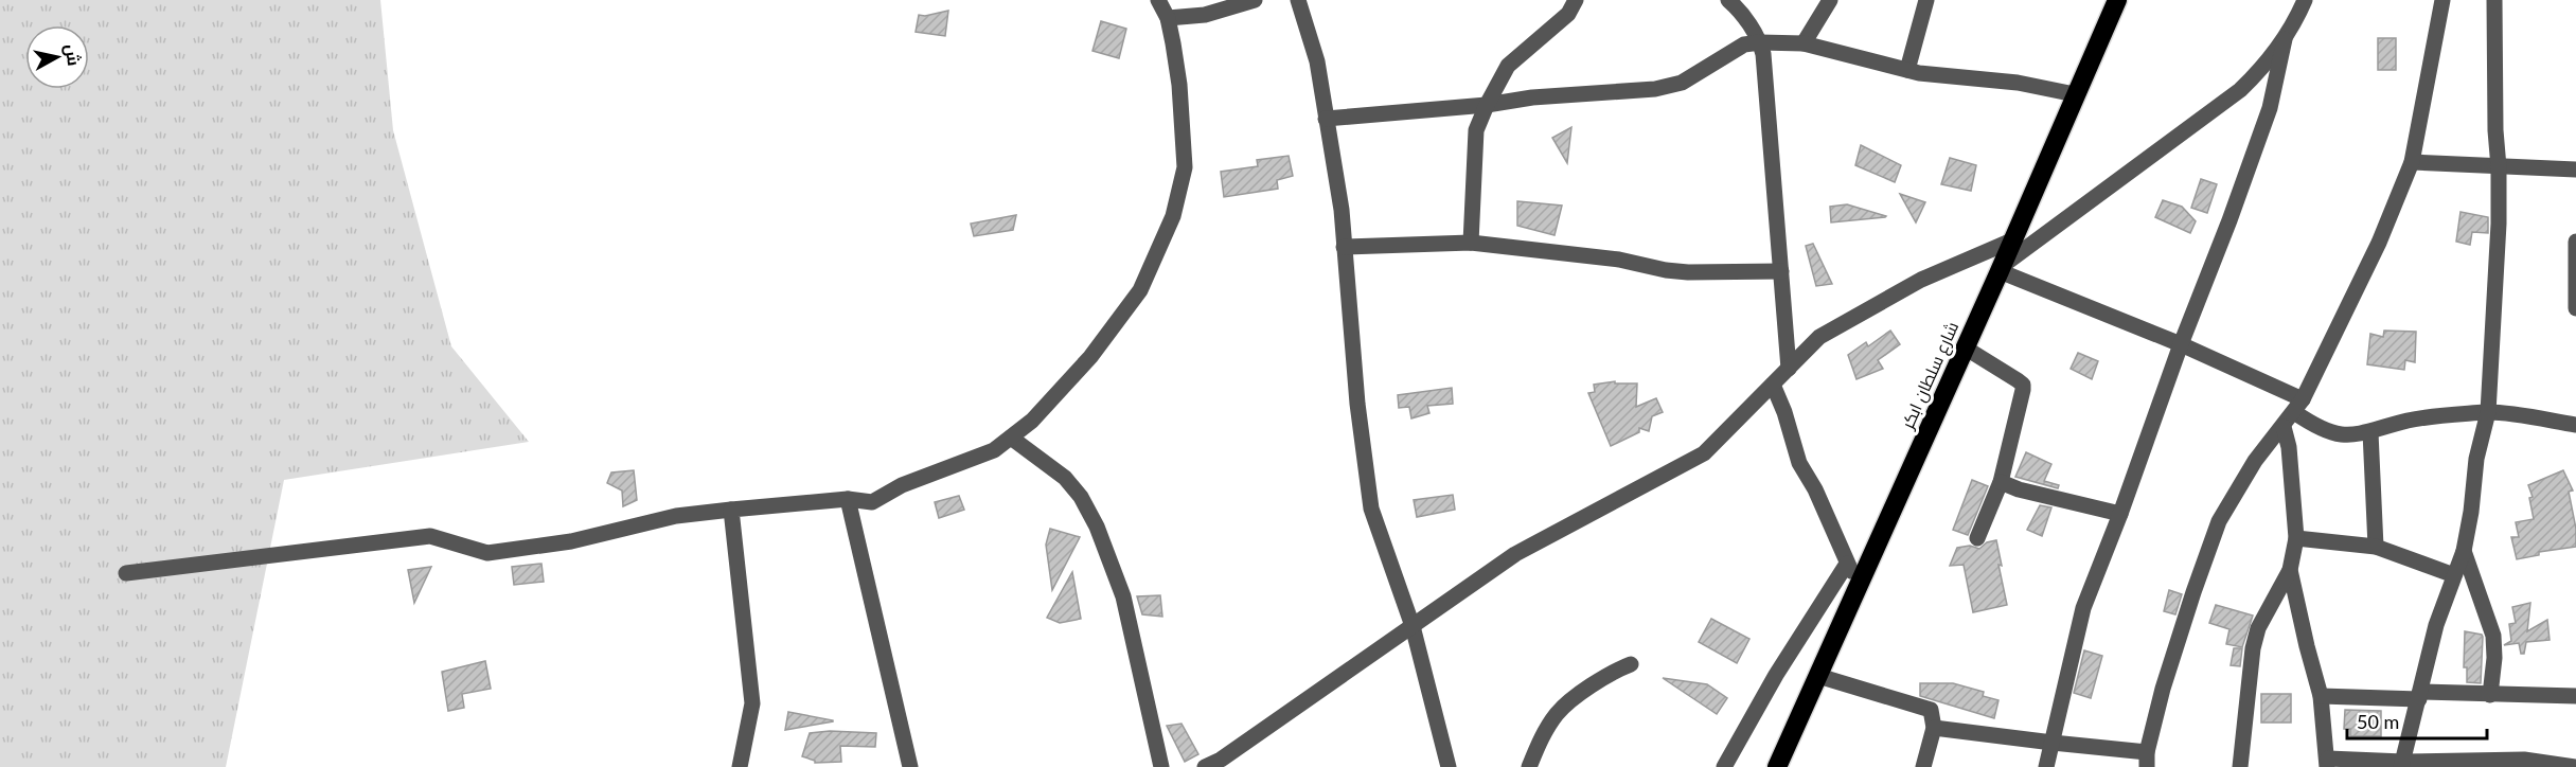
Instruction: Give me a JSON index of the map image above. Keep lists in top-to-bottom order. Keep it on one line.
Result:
{"streets":{"highway":["شارع سلطان ابكر"]},"scale_bar":"50 m","north":"right"}
